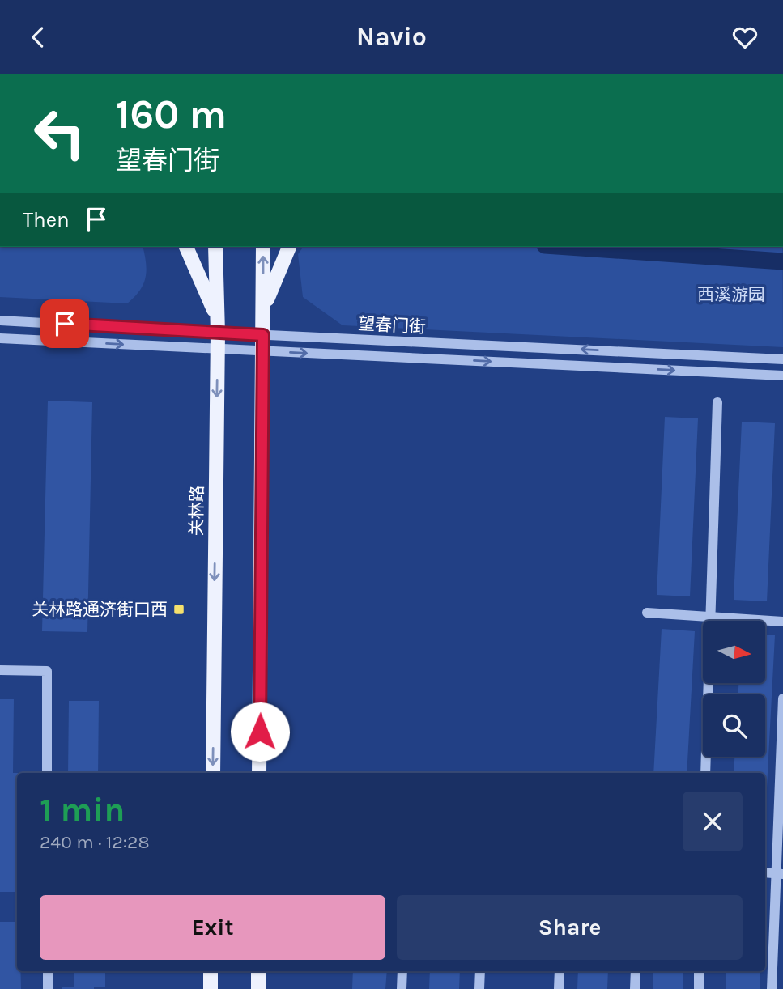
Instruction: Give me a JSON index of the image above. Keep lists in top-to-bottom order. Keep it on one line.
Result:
{"streets":{"main road":["关林路"],"street":["望春门街"]},"crossings":[["望春门街","关林路"]],"parks":["西溪游园"],"places":{"transit":["关林路通济街口西"]},"north":"right","page":{"header":"Navio","turn":["160 m","望春门街"],"then":"Then","heading":["1 min","240 m · 12:28"],"buttons":["Exit","Share"]}}
